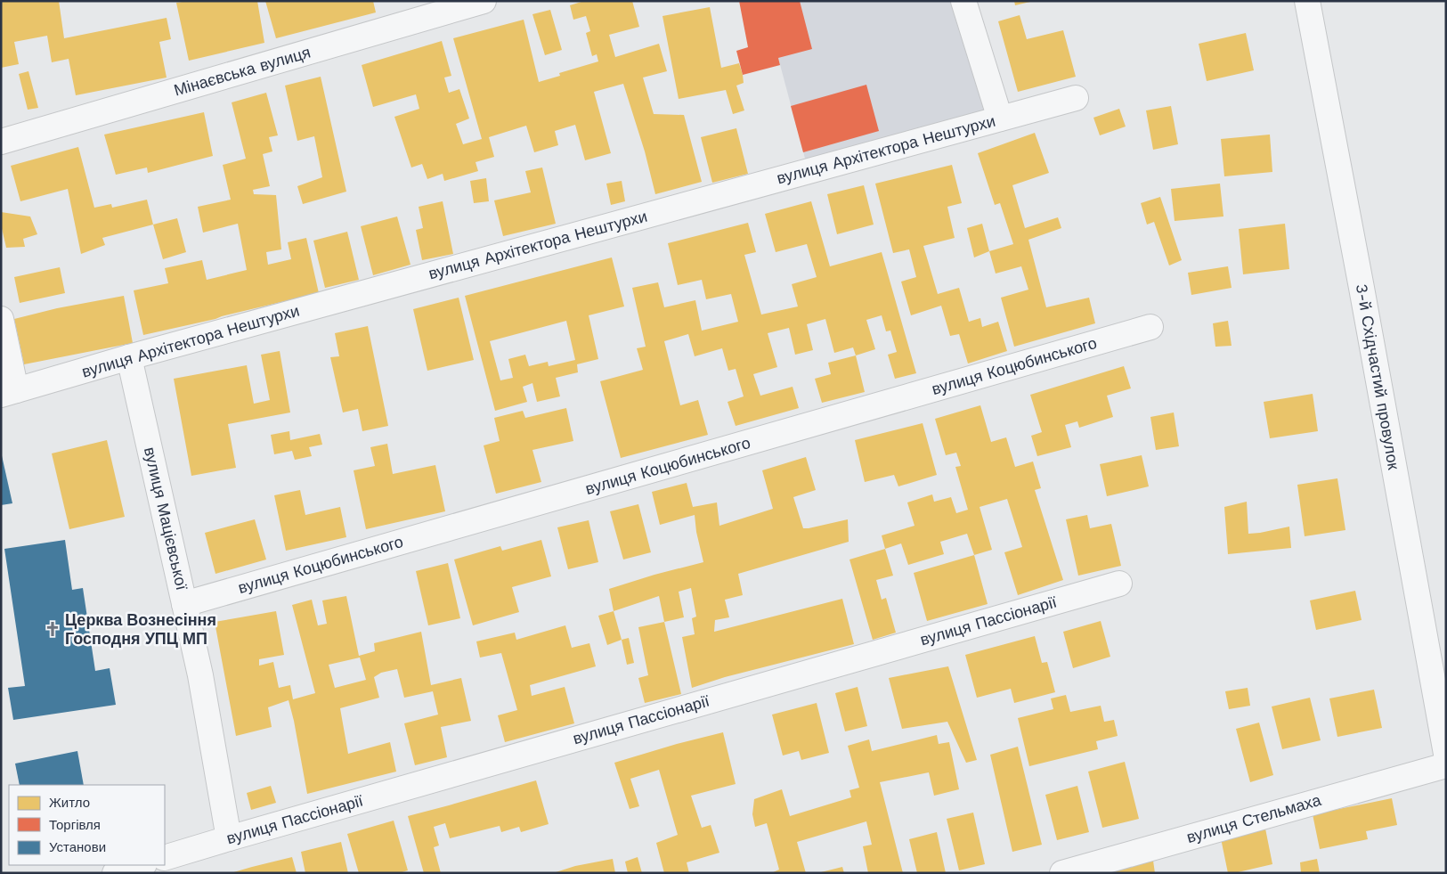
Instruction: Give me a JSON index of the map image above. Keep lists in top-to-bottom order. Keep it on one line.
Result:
{"streets":{"street":["Мінаєвська вулиця","вулиця Архітектора Нештурхи","вулиця Коцюбинського","3-й Східчастий провулок","вулиця Мацієвської","вулиця Пассіонарії","вулиця Стельмаха"]},"crossings":[["вулиця Архітектора Нештурхи","вулиця Мацієвської"],["вулиця Коцюбинського","вулиця Мацієвської"],["вулиця Мацієвської","вулиця Пассіонарії"]],"places":{"church":["Церква Вознесіння Господня УПЦ МП"]},"legend":["Житло","Торгівля","Установи"]}
